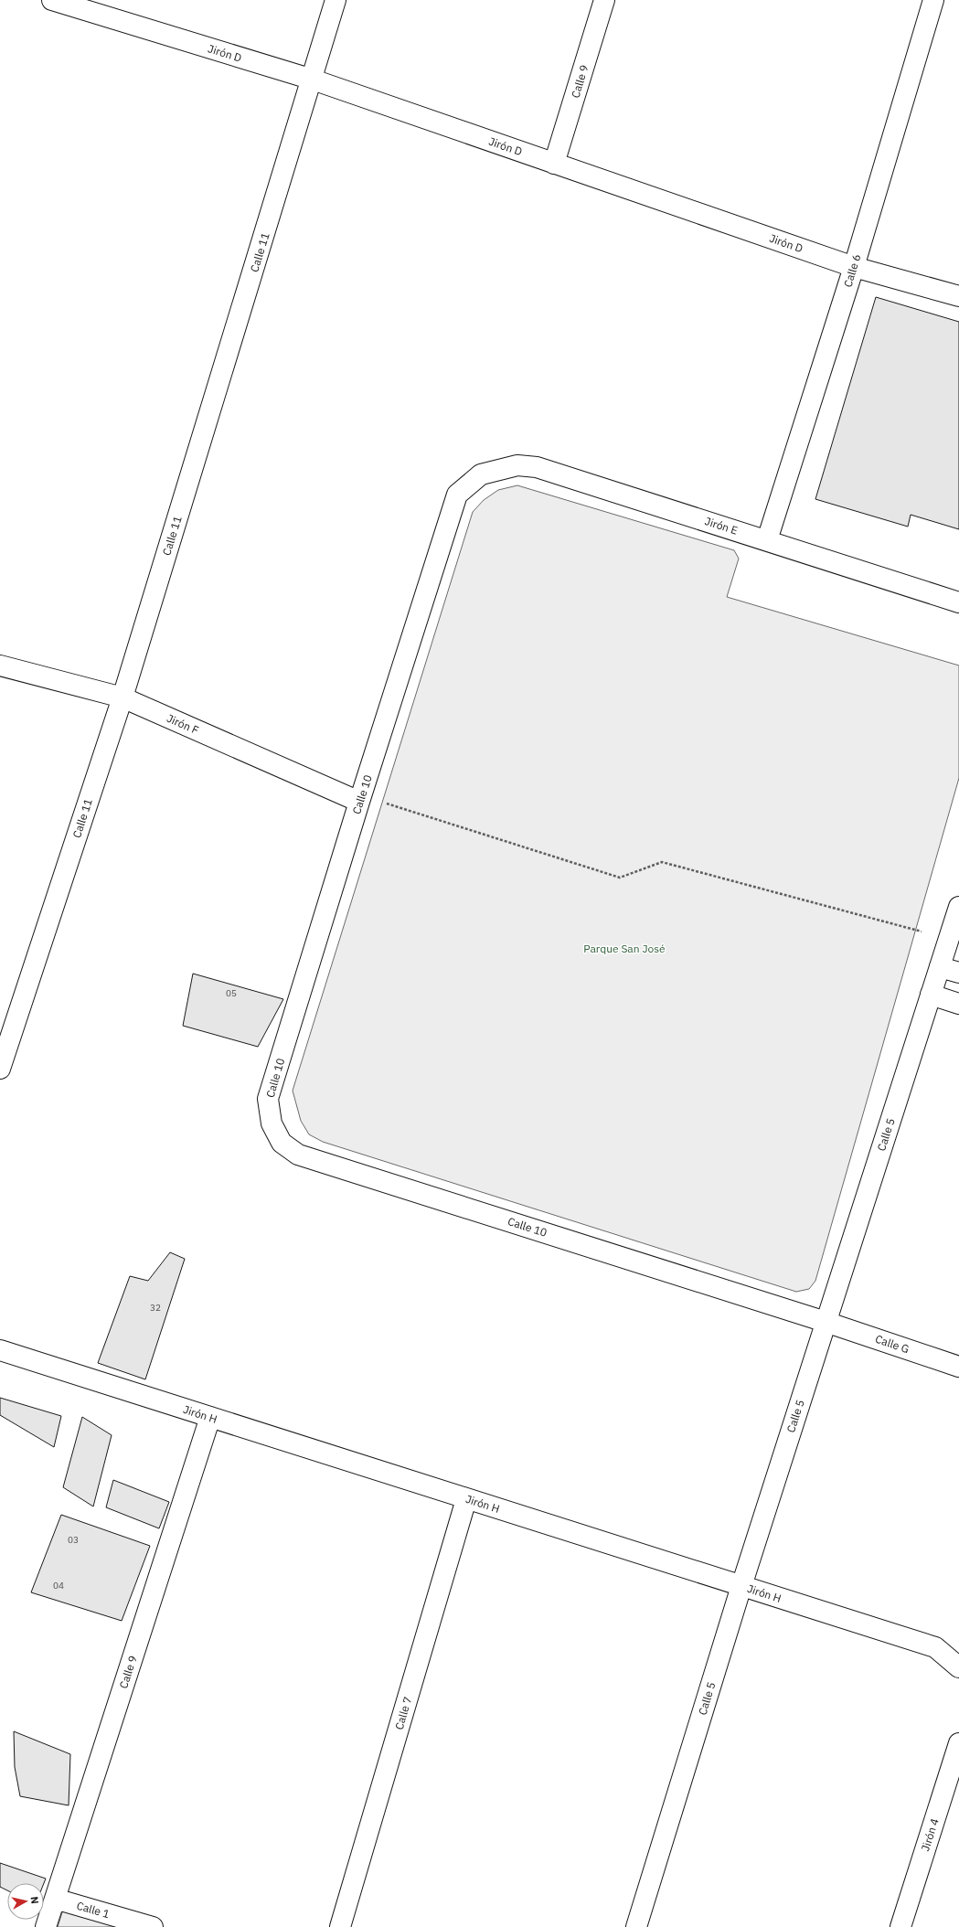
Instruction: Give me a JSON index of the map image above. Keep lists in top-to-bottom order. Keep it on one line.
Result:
{"streets":{"street":["Jirón D","Calle 9","Calle 11","Calle 6","Jirón E","Jirón F","Calle 10","Calle 5","Calle G","Jirón H","Calle 7","Jirón 4","Calle 1"]},"crossings":[["Jirón D","Calle 9"],["Jirón D","Calle 11"],["Jirón D","Calle 6"],["Calle 9","Jirón H"],["Calle 9","Calle 1"],["Calle 11","Jirón F"],["Calle 6","Jirón E"],["Jirón E","Calle 10"],["Jirón F","Calle 10"],["Calle 10","Calle 5"],["Calle 10","Calle G"],["Calle 5","Calle G"],["Calle 5","Jirón H"],["Jirón H","Calle 7"]],"parks":["Parque San José"],"house_numbers":["05","32","03","04"],"north":"right"}
